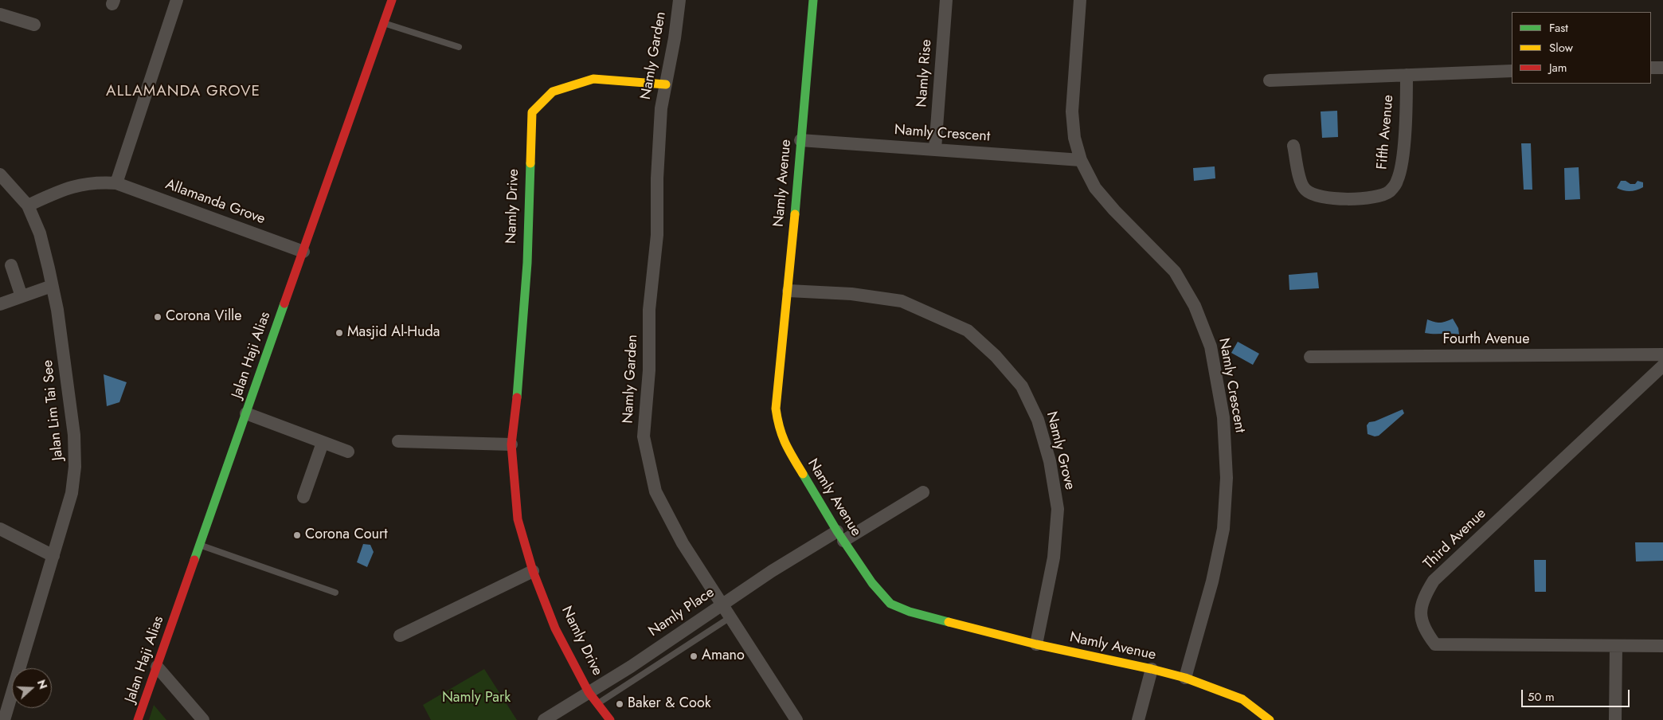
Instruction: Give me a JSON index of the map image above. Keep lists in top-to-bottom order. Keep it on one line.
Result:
{"streets":{"street":["Namly Garden","Namly Rise","Fifth Avenue","Namly Crescent","Namly Avenue","Allamanda Grove","Namly Drive","Fourth Avenue","Jalan Haji Alias","Jalan Lim Tai See","Namly Grove","Third Avenue","Namly Place"]},"crossings":[["Namly Garden","Namly Drive"],["Namly Garden","Namly Place"],["Namly Rise","Namly Crescent"],["Namly Crescent","Namly Avenue"],["Namly Avenue","Namly Grove"],["Namly Avenue","Namly Place"],["Allamanda Grove","Jalan Haji Alias"],["Allamanda Grove","Jalan Lim Tai See"],["Namly Drive","Namly Place"]],"districts":["ALLAMANDA GROVE"],"parks":["Namly Park"],"places":["Corona Ville","Masjid Al-Huda","Corona Court","Amano","Baker & Cook"],"legend":["Fast","Slow","Jam"],"scale_bar":"50 m","north":"right"}
